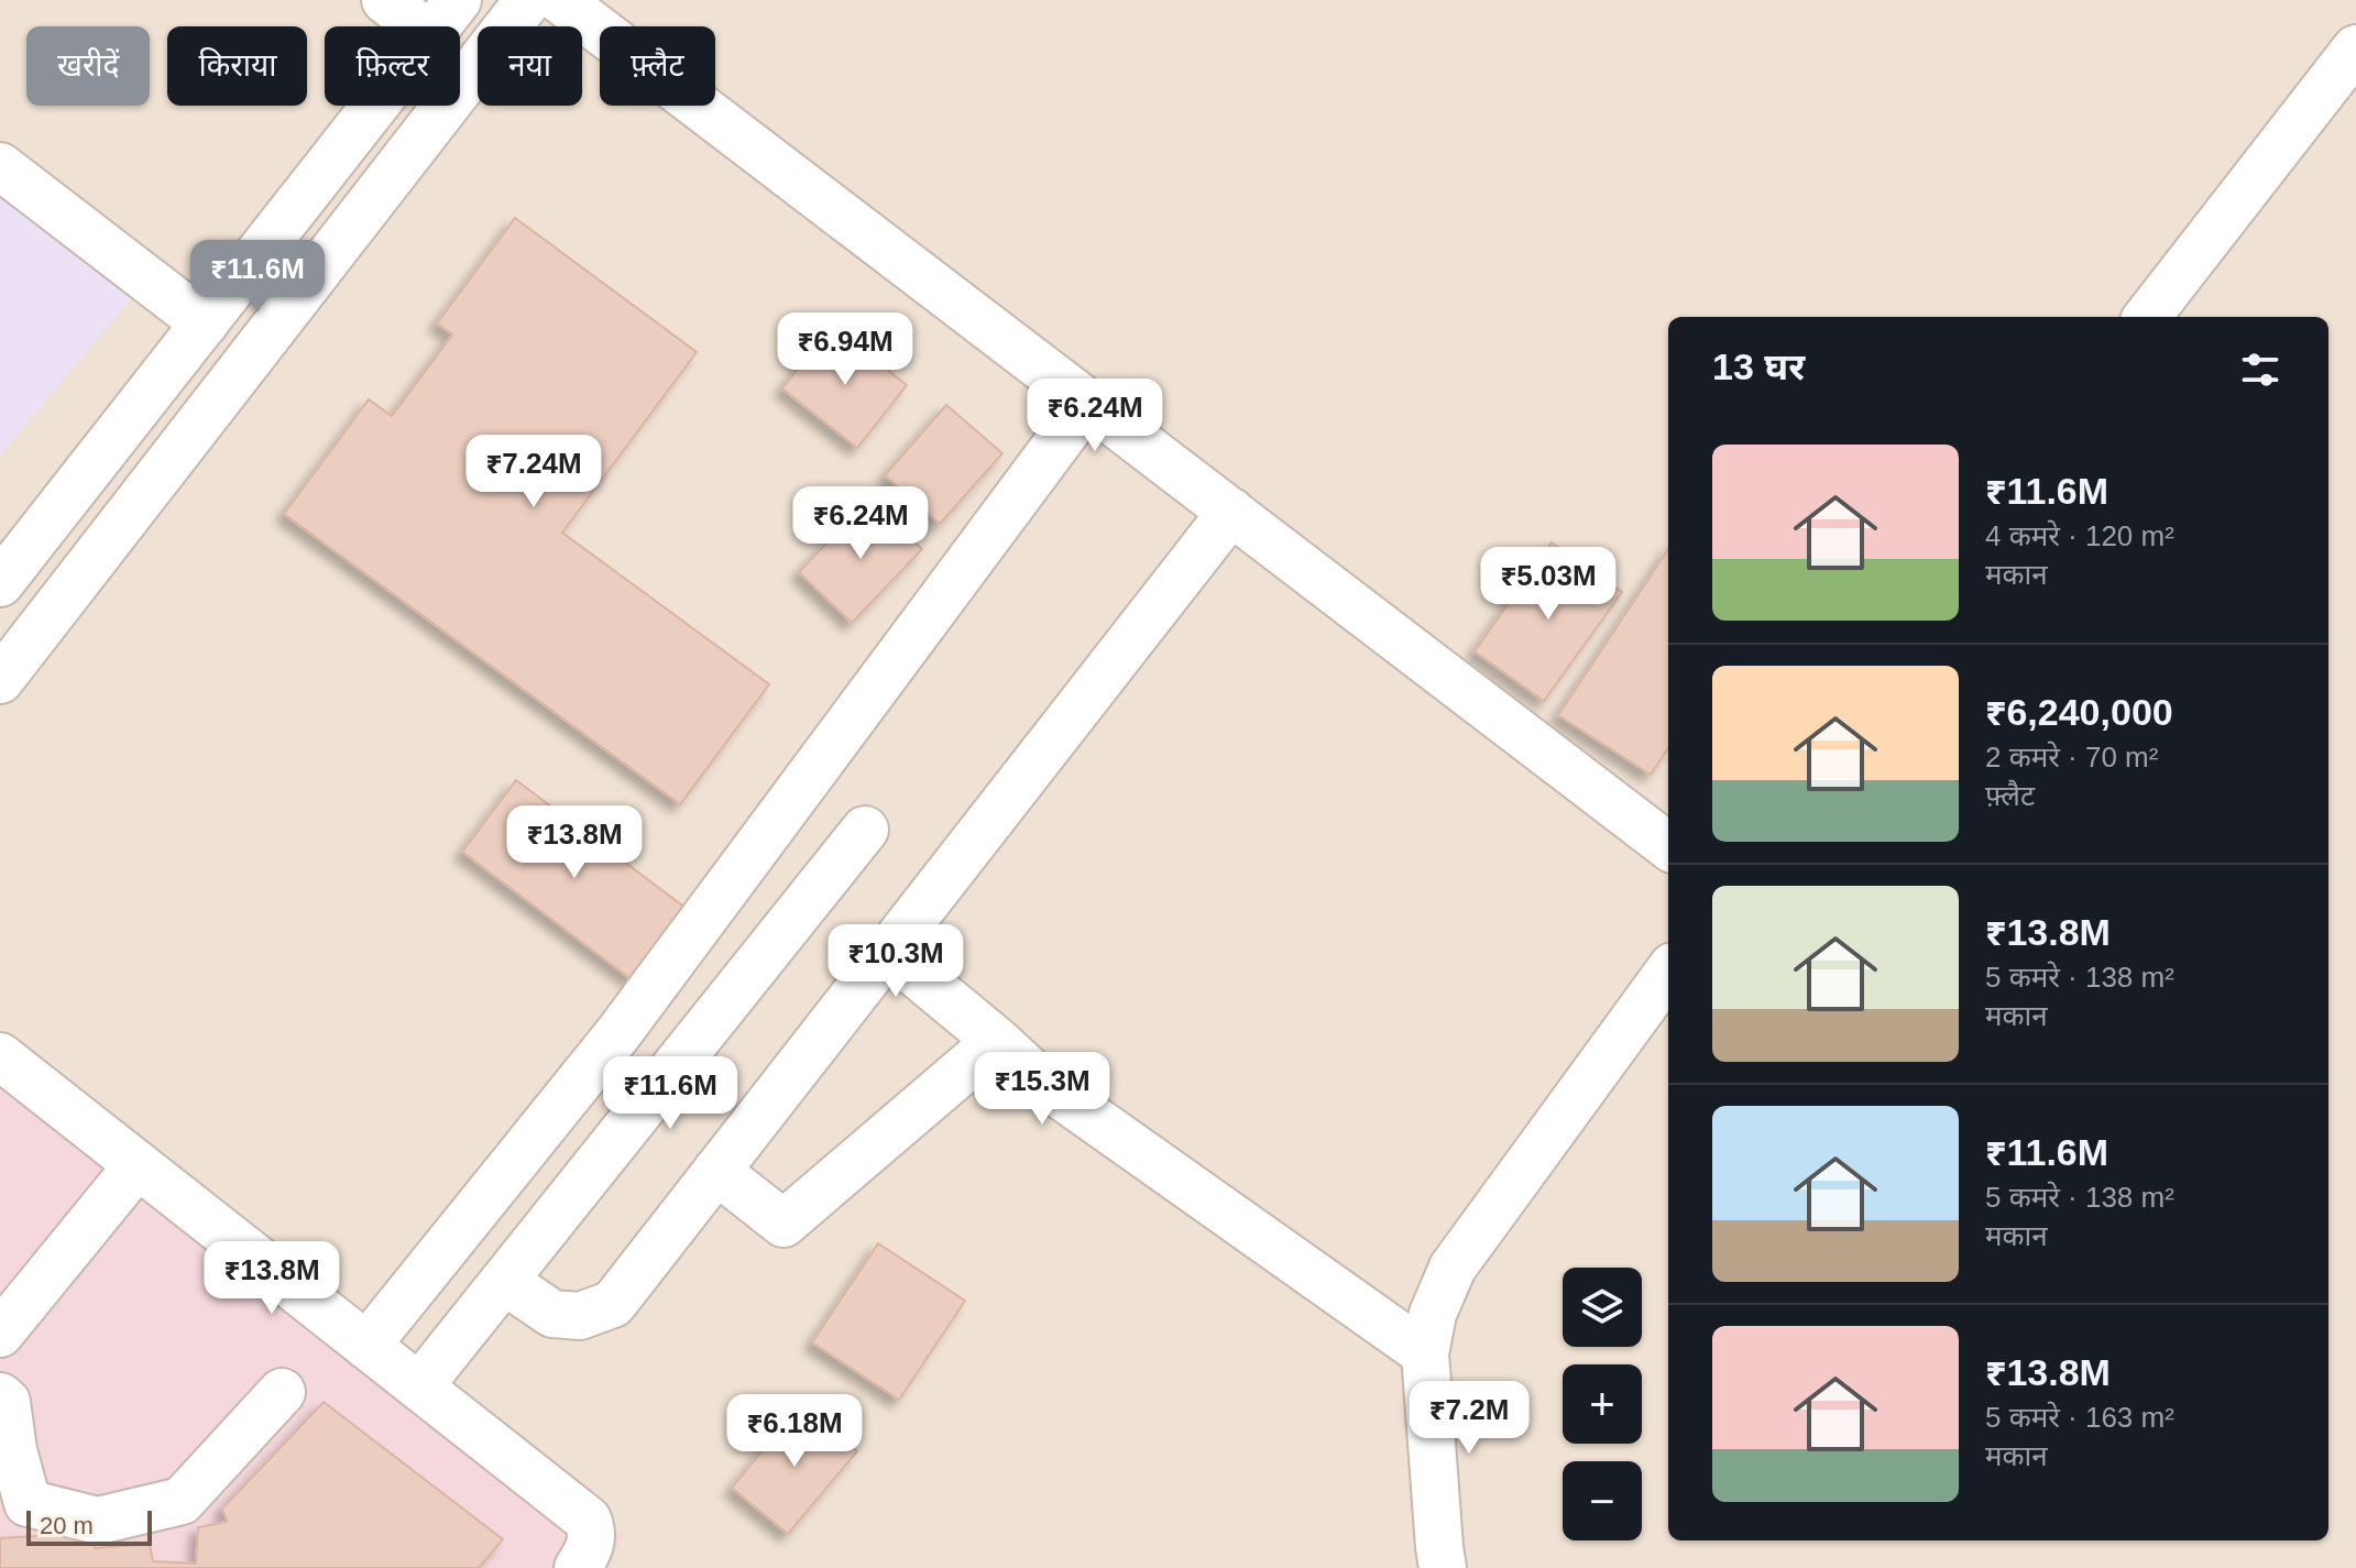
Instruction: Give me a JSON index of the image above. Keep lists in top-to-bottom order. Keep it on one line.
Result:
{"scale_bar":"20 m","page":{"chip":["खरीदें","किराया","फ़िल्टर","नया","फ़्लैट"],"price":["₹11.6M","₹6.94M","₹6.24M","₹7.24M","₹6.24M","₹5.03M","₹13.8M","₹10.3M","₹15.3M","₹11.6M","₹13.8M","₹7.2M","₹6.18M"],"heading":"13 घर","list":[{"name":"₹11.6M","note":"4 कमरे · 120 m² · मकान"},{"name":"₹6,240,000","note":"2 कमरे · 70 m² · फ़्लैट"},{"name":"₹13.8M","note":"5 कमरे · 138 m² · मकान"},{"name":"₹11.6M","note":"5 कमरे · 138 m² · मकान"},{"name":"₹13.8M","note":"5 कमरे · 163 m² · मकान"}],"map_buttons":["+","−"],"scale":"20 m"}}
